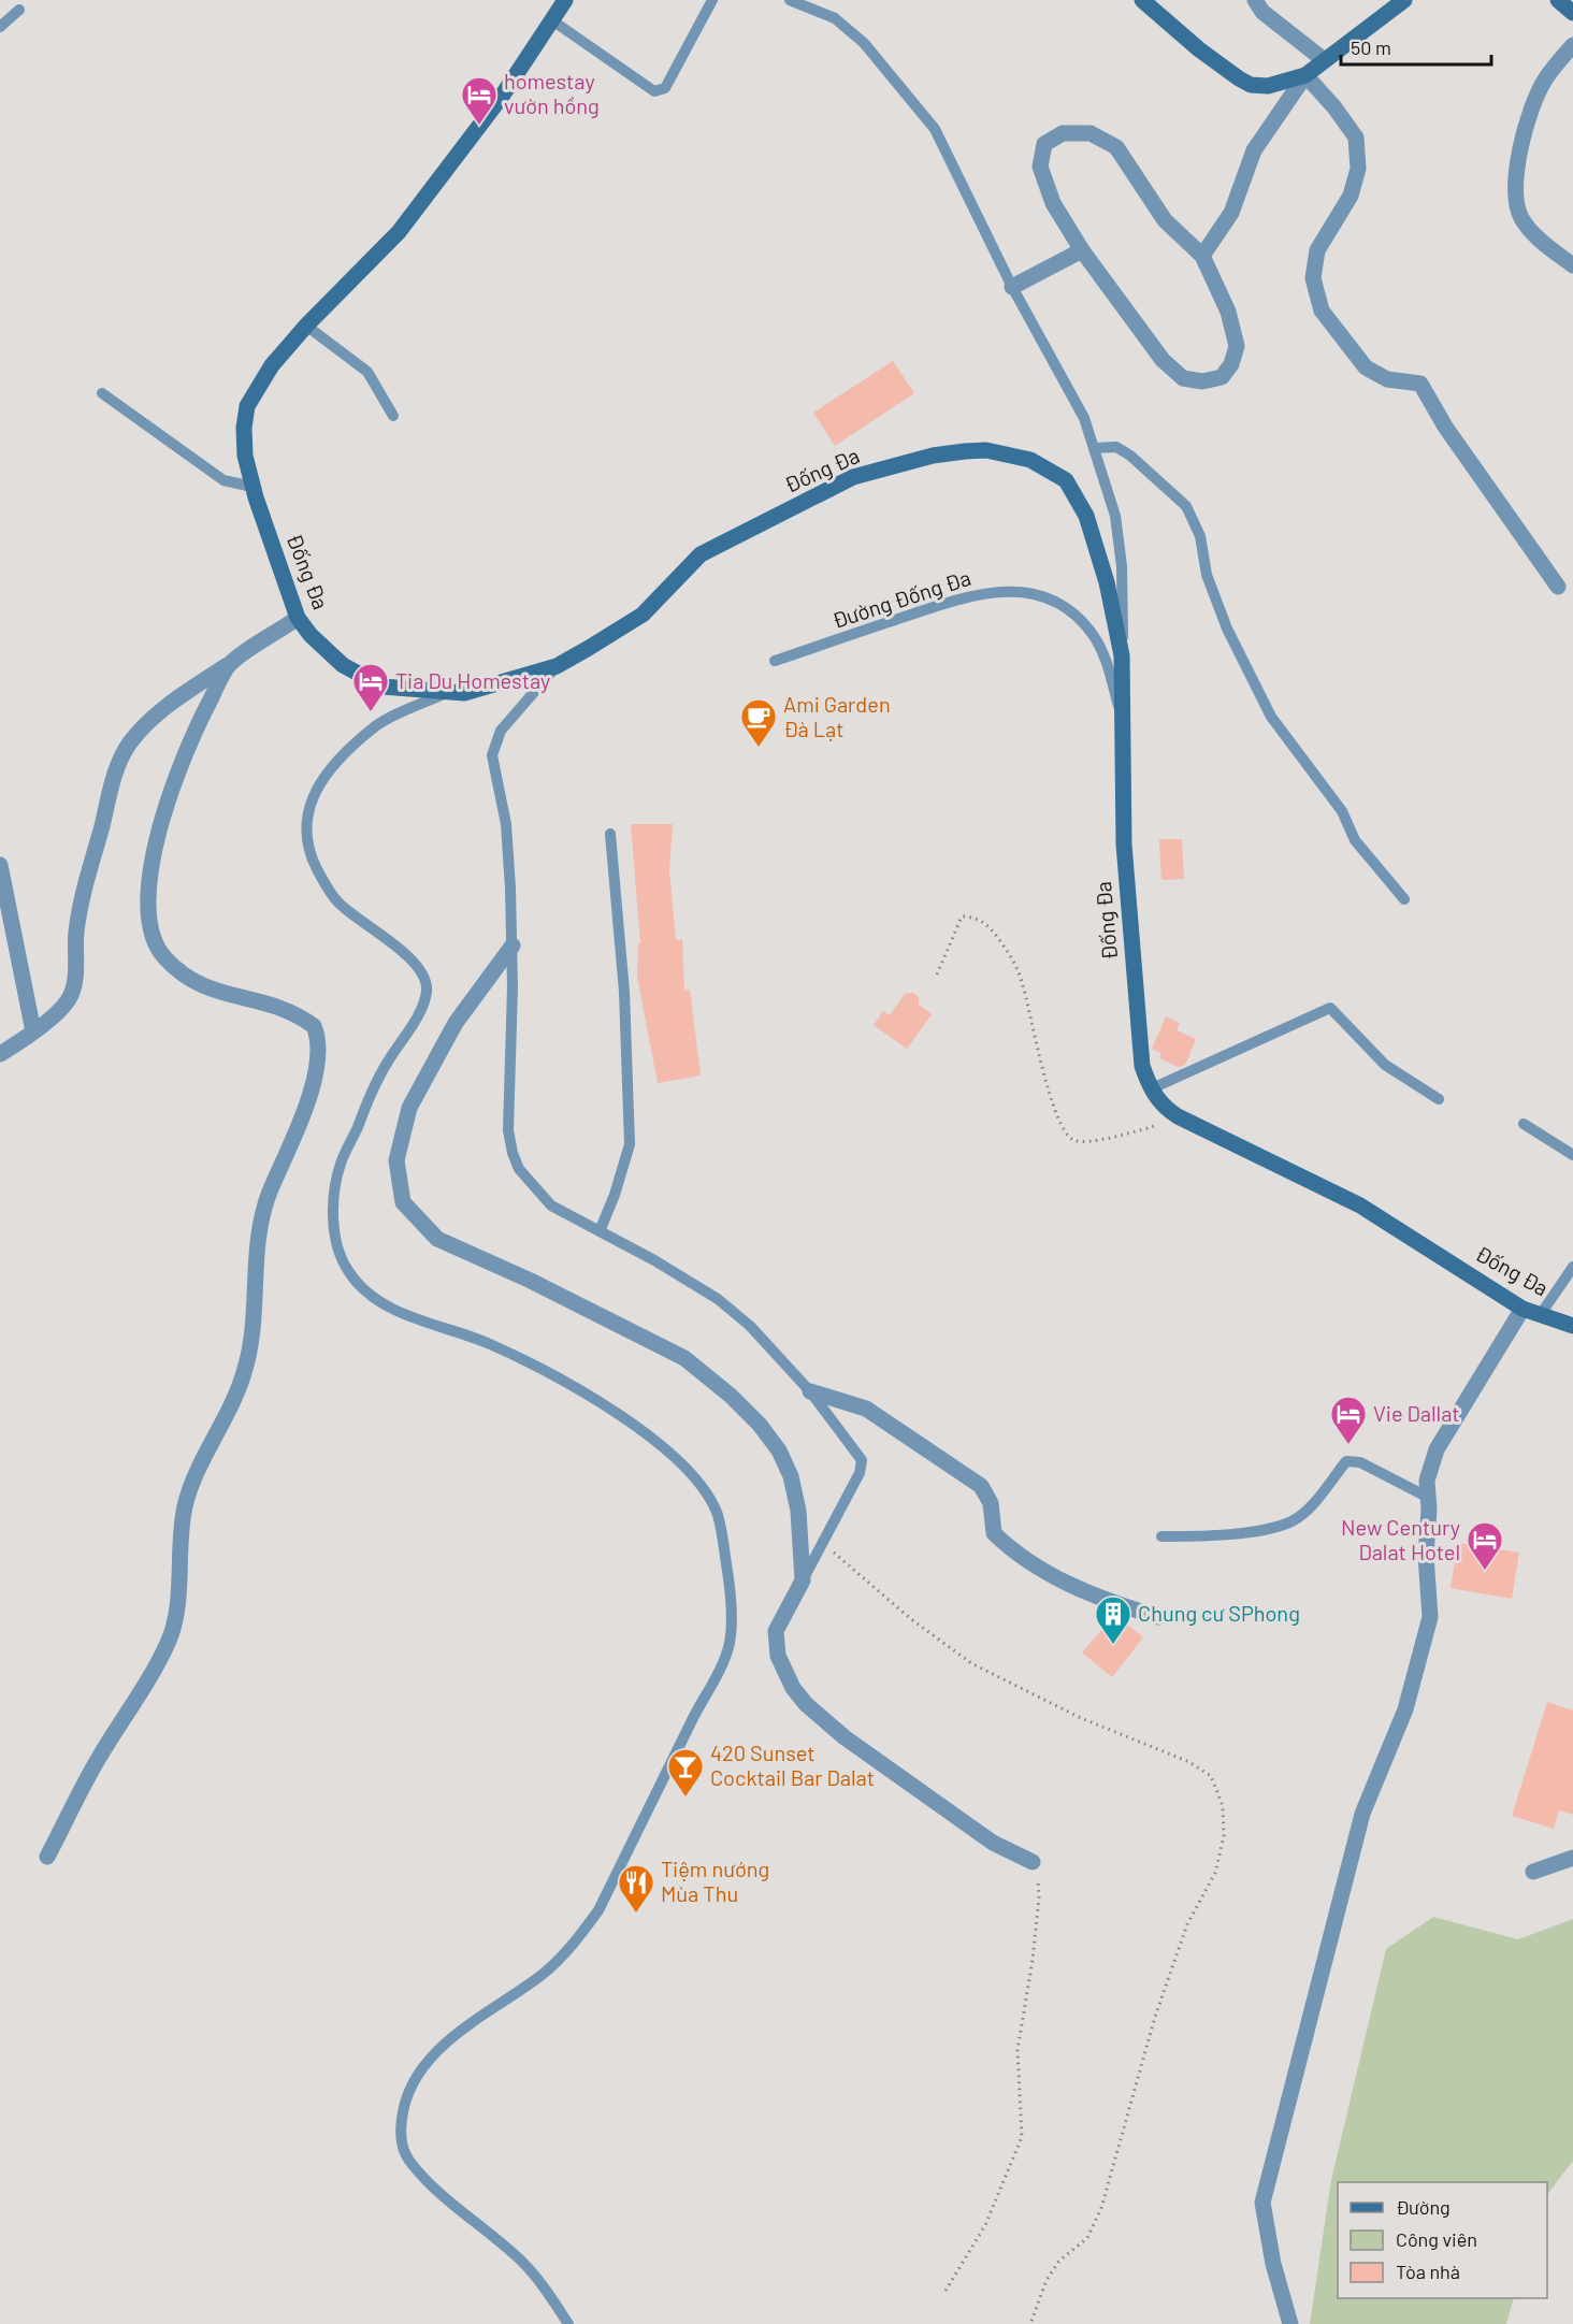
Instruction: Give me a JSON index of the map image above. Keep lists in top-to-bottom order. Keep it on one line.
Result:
{"streets":{"street":["Đống Đa"],"lane":["Đường Đống Đa"]},"crossings":[["Đống Đa","Đường Đống Đa"]],"places":{"hotel":["homestay vườn hồng","Tia Du Homestay","Vie Dallat","New Century Dalat Hotel"],"cafe":["Ami Garden Đà Lạt"],"building":["Chung cư SPhong"],"bar":["420 Sunset Cocktail Bar Dalat"],"restaurant":["Tiệm nướng Mùa Thu"]},"legend":["Đường","Công viên","Tòa nhà"],"scale_bar":"50 m"}
